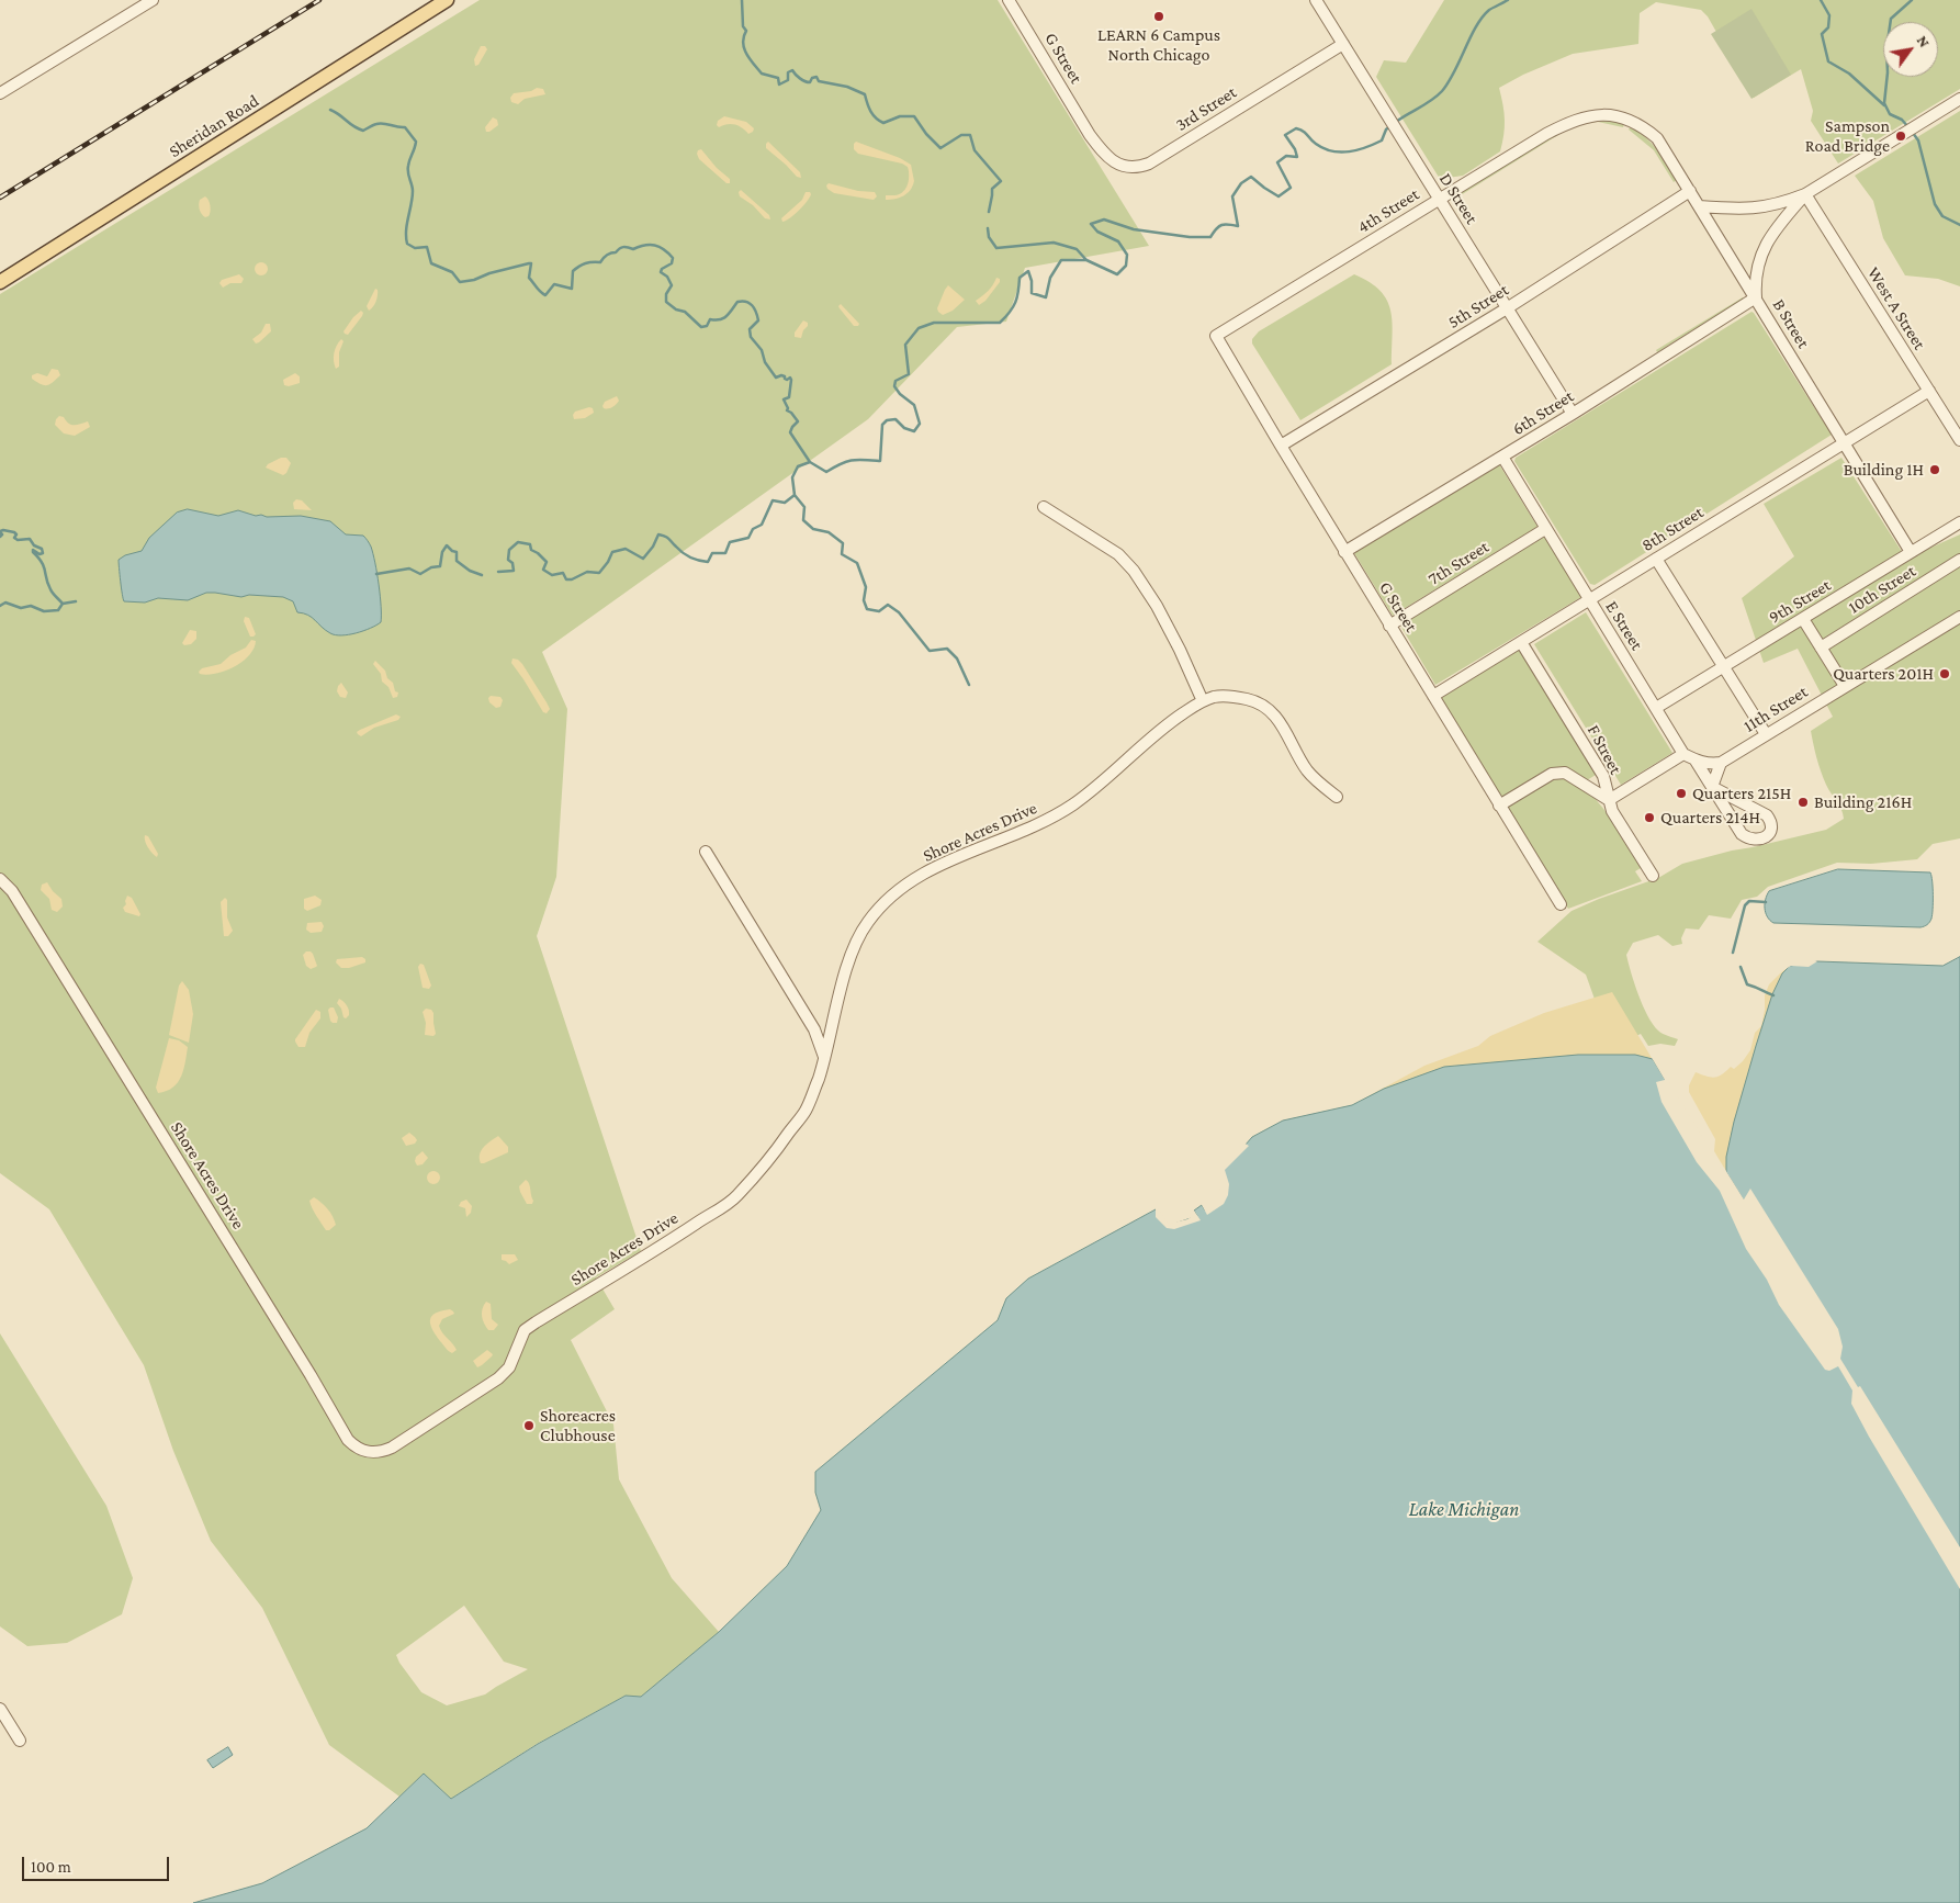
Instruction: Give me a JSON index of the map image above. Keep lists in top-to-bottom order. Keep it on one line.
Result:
{"streets":{"main road":["Sheridan Road"],"street":["G Street","3rd Street","D Street","4th Street","5th Street","West A Street","B Street","6th Street","8th Street","7th Street","10th Street","9th Street","E Street","11th Street","F Street","Shore Acres Drive"]},"crossings":[["G Street","3rd Street"],["G Street","4th Street"],["G Street","5th Street"],["G Street","6th Street"],["G Street","8th Street"],["G Street","7th Street"],["3rd Street","D Street"],["D Street","4th Street"],["D Street","5th Street"],["D Street","6th Street"],["4th Street","B Street"],["5th Street","B Street"],["West A Street","8th Street"],["B Street","6th Street"],["B Street","8th Street"],["B Street","9th Street"],["6th Street","E Street"],["8th Street","E Street"],["8th Street","F Street"],["7th Street","E Street"],["9th Street","E Street"]],"water":["Lake Michigan"],"places":["LEARN 6 Campus North Chicago","Sampson Road Bridge","Building 1H","Quarters 201H","Quarters 215H","Building 216H","Quarters 214H","Shoreacres Clubhouse"],"scale_bar":"100 m","north":"top right"}
